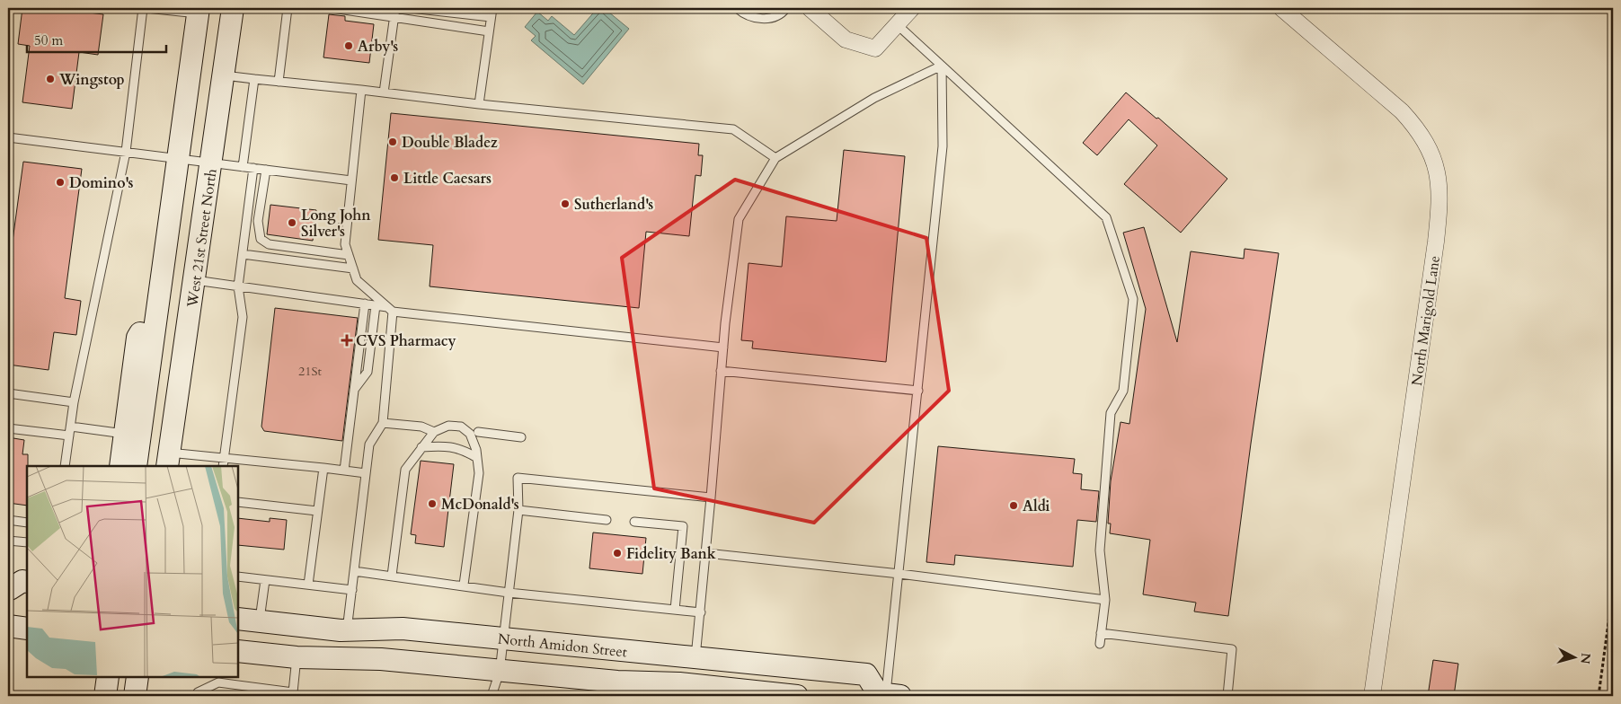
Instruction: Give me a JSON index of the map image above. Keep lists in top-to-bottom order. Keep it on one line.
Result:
{"streets":{"main road":["West 21st Street North","North Amidon Street"],"street":["North Marigold Lane"]},"places":{"other":["Arby's","Wingstop","Double Bladez","Little Caesars","Domino's","Sutherland's","Long John Silver's","McDonald's","Aldi","Fidelity Bank"],"health":["CVS Pharmacy"]},"house_numbers":["21St"],"scale_bar":"50 m","north":"right"}
